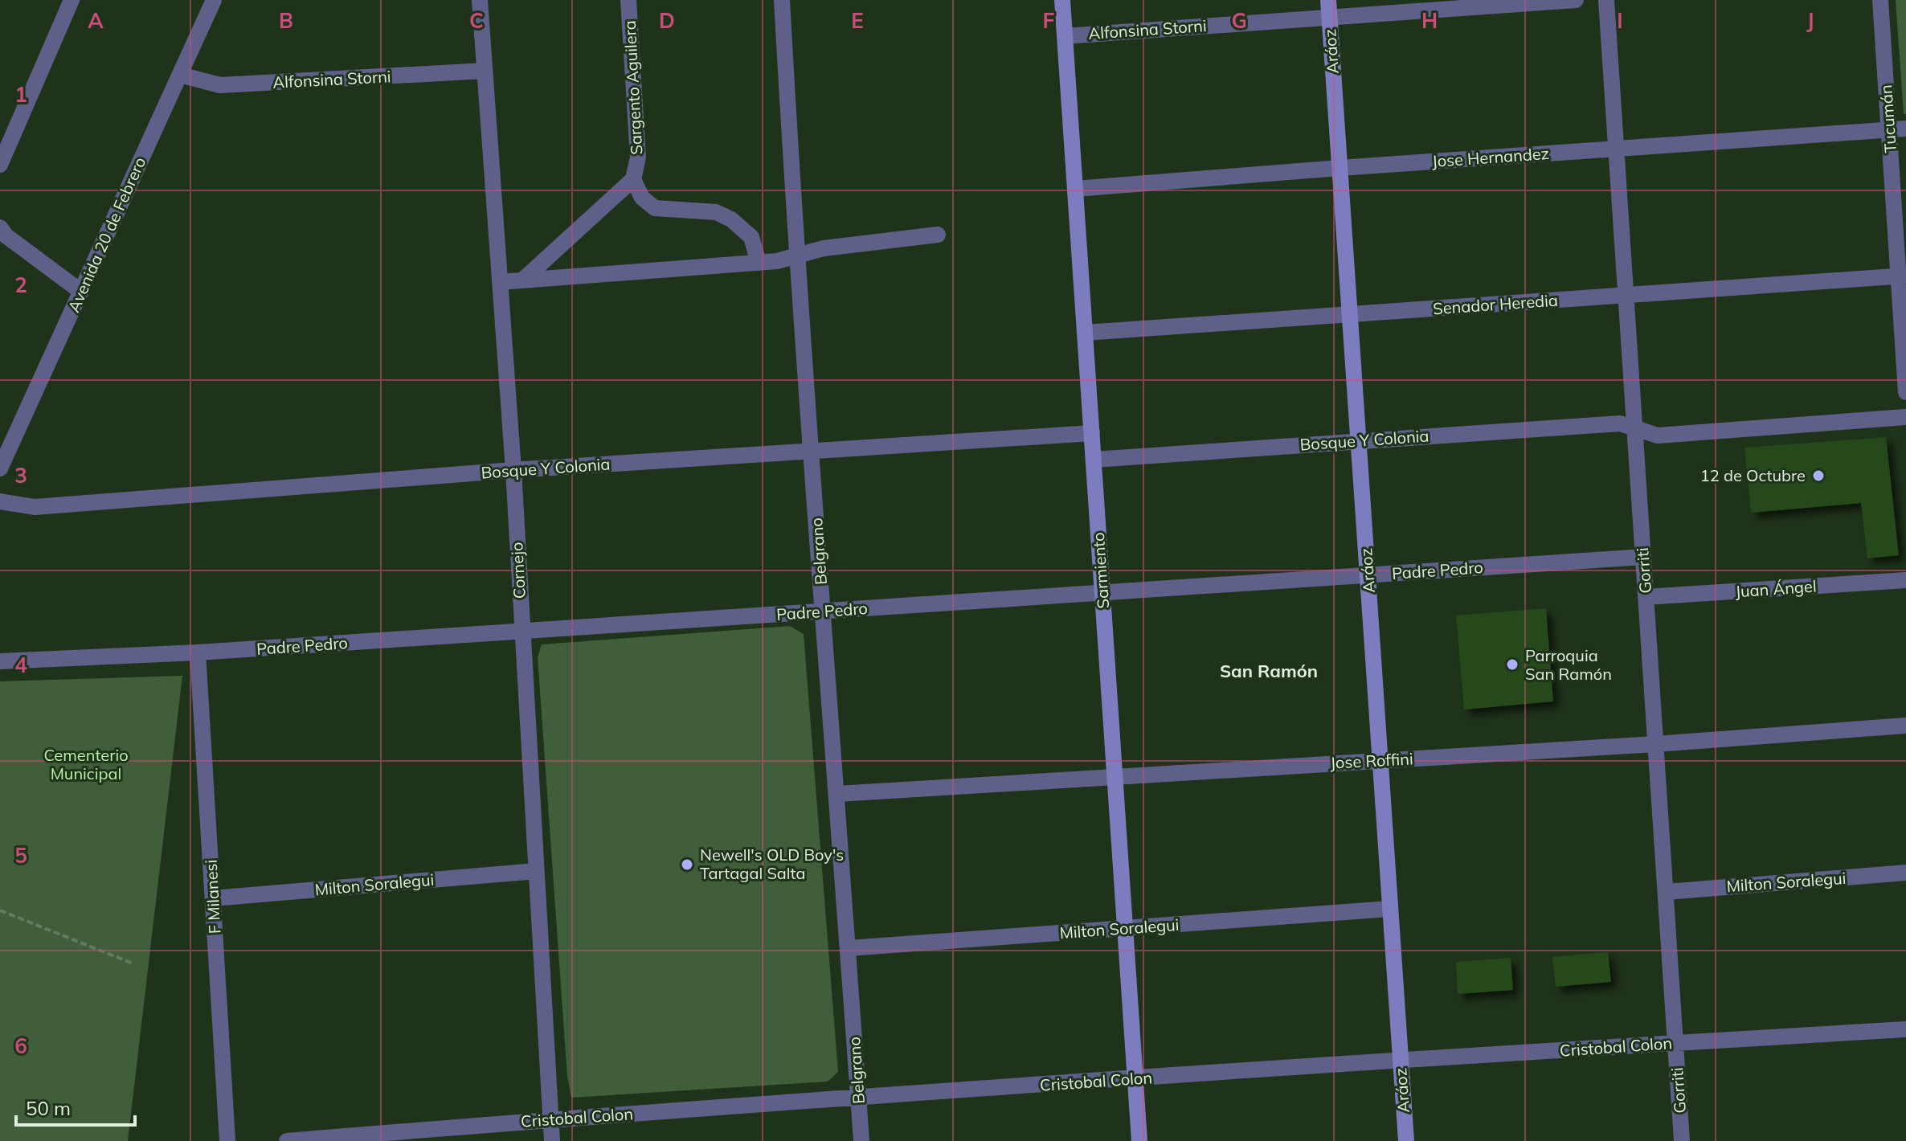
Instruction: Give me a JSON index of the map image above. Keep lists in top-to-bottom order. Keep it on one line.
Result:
{"streets":{"street":["Alfonsina Storni","Aráoz","Sargento Aguilera","Tucumán","Jose Hernandez","Avenida 20 de Febrero","Senador Heredia","Bosque Y Colonia","Belgrano","Cornejo","Sarmiento","Padre Pedro","Gorriti","Juan Ángel","Jose Roffini","Milton Soralegui","F Milanesi","Cristobal Colon"]},"crossings":[["Alfonsina Storni","Aráoz"],["Alfonsina Storni","Avenida 20 de Febrero"],["Alfonsina Storni","Cornejo"],["Alfonsina Storni","Sarmiento"],["Aráoz","Jose Hernandez"],["Aráoz","Senador Heredia"],["Aráoz","Bosque Y Colonia"],["Aráoz","Padre Pedro"],["Aráoz","Jose Roffini"],["Aráoz","Milton Soralegui"],["Aráoz","Cristobal Colon"],["Tucumán","Jose Hernandez"],["Tucumán","Senador Heredia"],["Jose Hernandez","Sarmiento"],["Jose Hernandez","Gorriti"],["Senador Heredia","Sarmiento"],["Senador Heredia","Gorriti"],["Bosque Y Colonia","Belgrano"],["Bosque Y Colonia","Cornejo"],["Bosque Y Colonia","Sarmiento"],["Bosque Y Colonia","Gorriti"],["Belgrano","Padre Pedro"],["Belgrano","Jose Roffini"],["Belgrano","Milton Soralegui"],["Belgrano","Cristobal Colon"],["Cornejo","Padre Pedro"],["Cornejo","Milton Soralegui"],["Cornejo","Cristobal Colon"],["Sarmiento","Padre Pedro"],["Sarmiento","Jose Roffini"],["Sarmiento","Milton Soralegui"],["Sarmiento","Cristobal Colon"],["Padre Pedro","Gorriti"],["Padre Pedro","F Milanesi"],["Gorriti","Juan Ángel"],["Gorriti","Jose Roffini"],["Gorriti","Milton Soralegui"],["Gorriti","Cristobal Colon"],["Milton Soralegui","F Milanesi"]],"districts":["San Ramón"],"parks":["Cementerio Municipal"],"places":["12 de Octubre","Parroquia San Ramón","Newell's OLD Boy's Tartagal Salta"],"scale_bar":"50 m","grid":{"columns":["A","B","C","D","E","F","G","H","I","J"],"rows":["1","2","3","4","5","6"]}}
